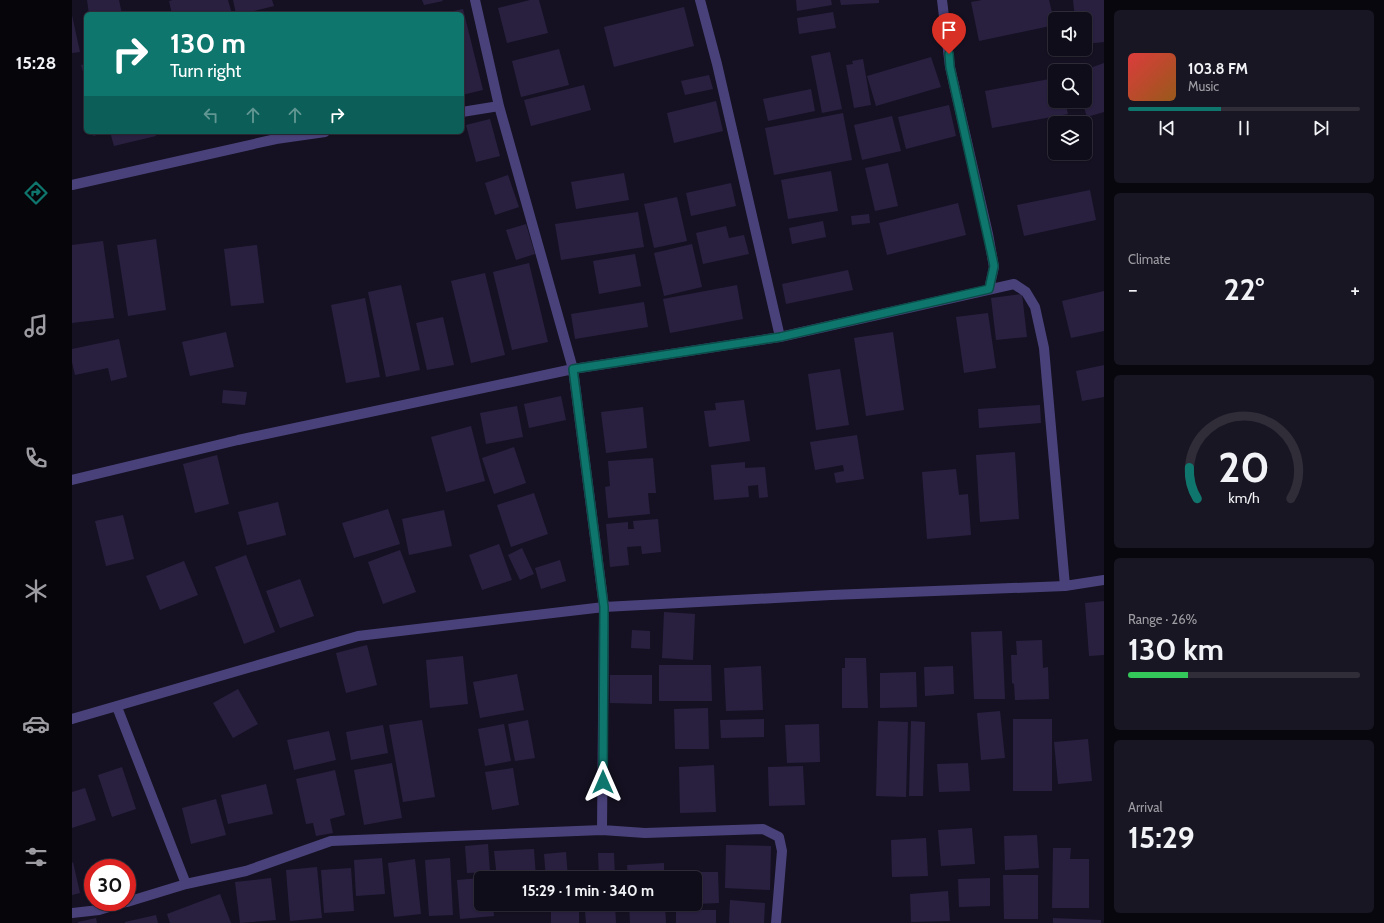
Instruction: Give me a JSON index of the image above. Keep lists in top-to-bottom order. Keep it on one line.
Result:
{"page":{"tabs":"15:28","turn":["130 m","Turn right"],"song":["103.8 FM","Music"],"tile":["Climate",["Range · 26%","130 km"],["Arrival","15:29"]],"heat":["−","22°","+"],"limit":"30","trip":"15:29 · 1 min · 340 m","gauge":["20","km/h"]}}
